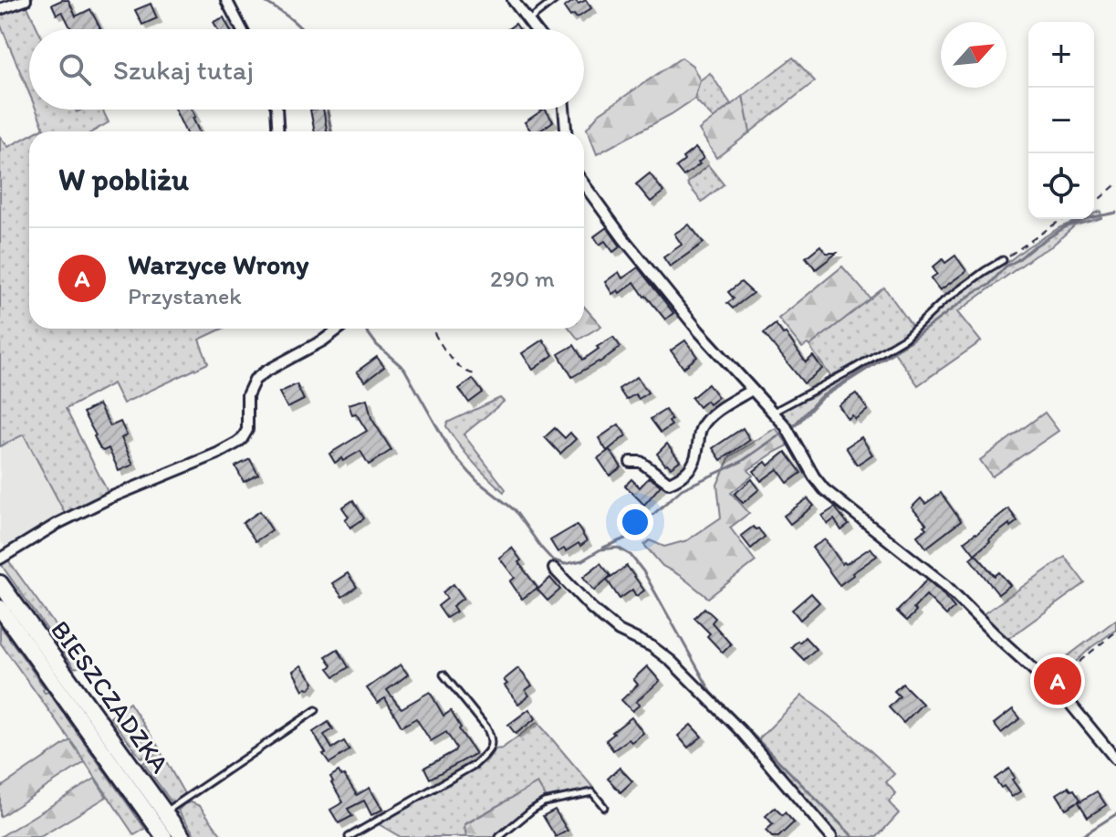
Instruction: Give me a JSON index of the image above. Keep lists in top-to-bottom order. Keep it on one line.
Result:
{"streets":{"main road":["BIESZCZADZKA"]},"north":"top right","page":{"map_buttons":["+","−"],"search":"Szukaj tutaj","heading":"W pobliżu","list":[{"mark":"A","name":"Warzyce Wrony","note":"Przystanek","value":"290 m"}],"pins":"A"}}
